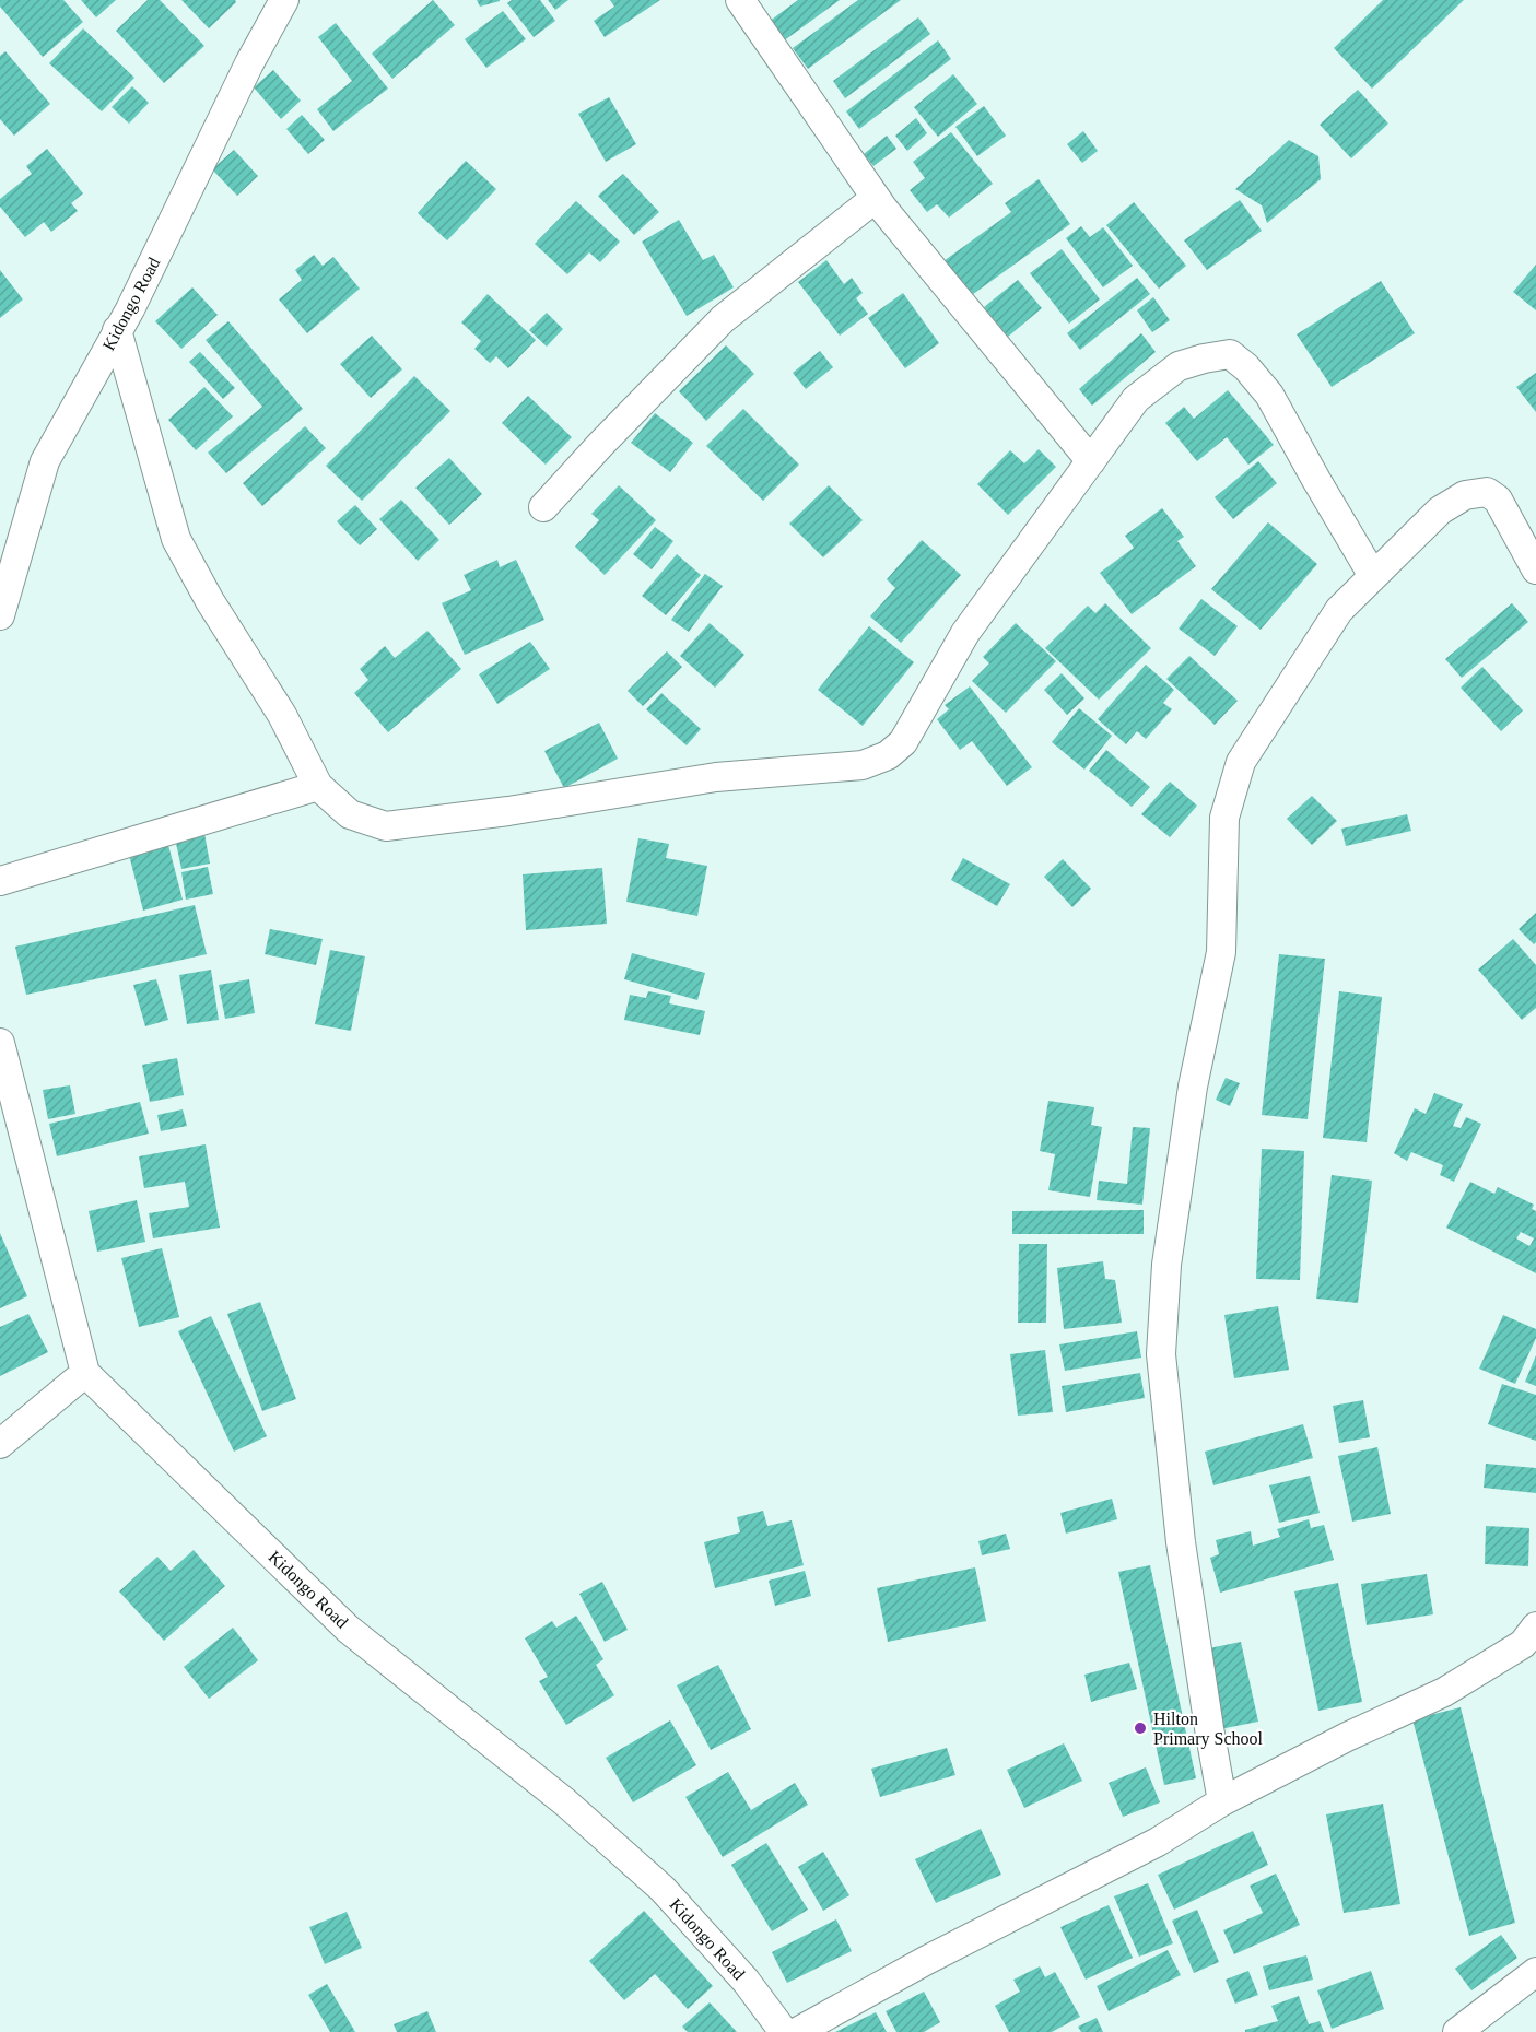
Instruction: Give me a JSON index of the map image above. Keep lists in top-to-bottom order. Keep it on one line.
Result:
{"streets":{"street":["Kidongo Road"]},"places":["Hilton Primary School"]}
